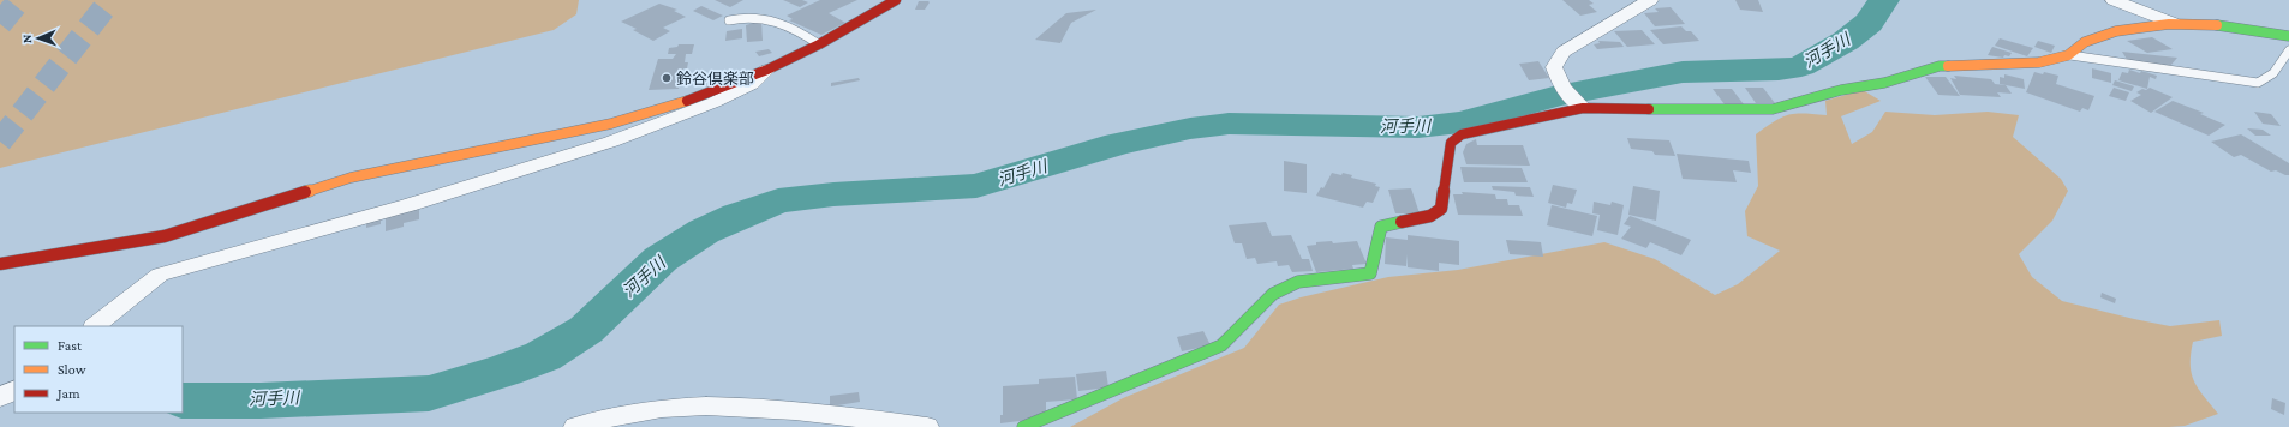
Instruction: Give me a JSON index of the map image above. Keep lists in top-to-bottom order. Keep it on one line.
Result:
{"water":["河手川"],"places":["鈴谷倶楽部"],"legend":["Fast","Slow","Jam"],"north":"left"}
